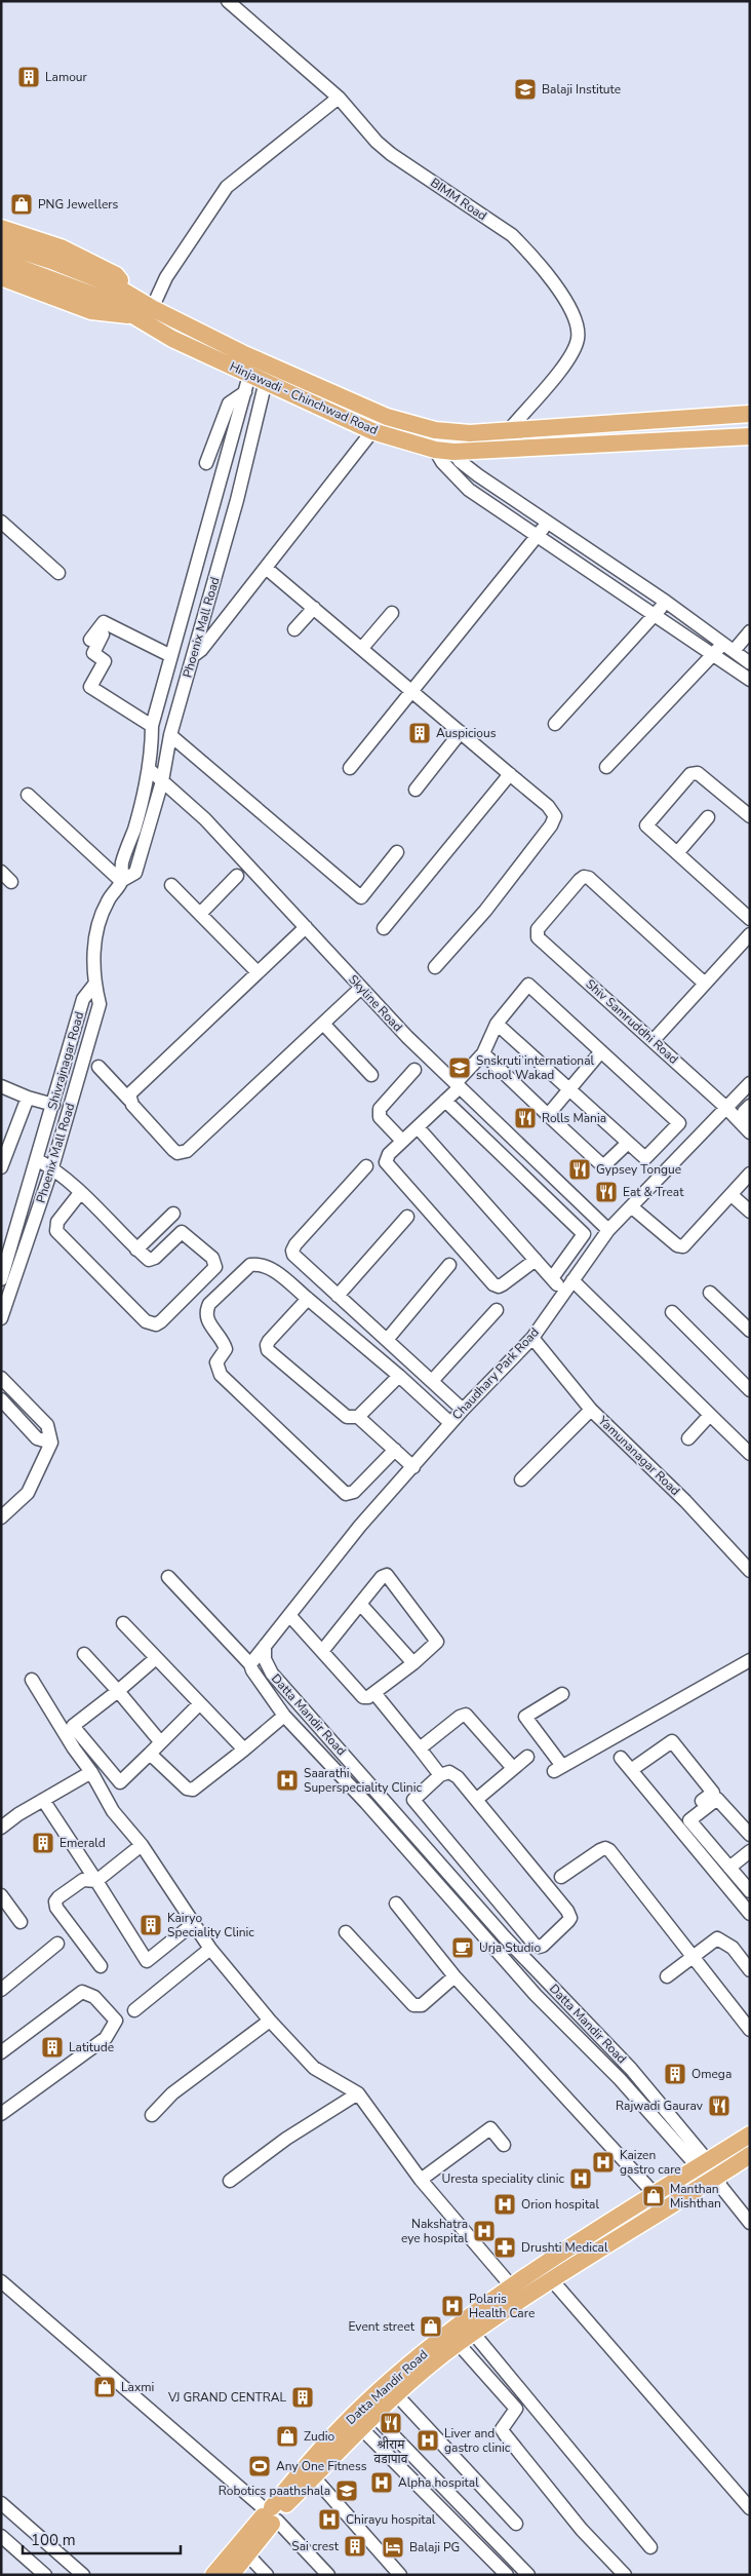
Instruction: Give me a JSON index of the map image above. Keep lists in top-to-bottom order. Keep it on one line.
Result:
{"streets":{"main road":["Hinjawadi - Chinchwad Road","Datta Mandir Road"],"street":["BIMM Road","Phoenix Mall Road","Skyline Road","Shiv Samruddhi Road","Shivrajnagar Road","Chaudhary Park Road","Yamunanagar Road"]},"crossings":[["BIMM Road","Hinjawadi - Chinchwad Road"],["Hinjawadi - Chinchwad Road","Phoenix Mall Road"],["Phoenix Mall Road","Skyline Road"],["Phoenix Mall Road","Shivrajnagar Road"],["Skyline Road","Chaudhary Park Road"],["Shiv Samruddhi Road","Chaudhary Park Road"],["Chaudhary Park Road","Yamunanagar Road"],["Chaudhary Park Road","Datta Mandir Road"]],"places":{"building":["Lamour","Auspicious","Emerald","Kairyo Speciality Clinic","Latitude","Omega","VJ GRAND CENTRAL","Sai crest"],"school or university":["Balaji Institute","Snskruti international school Wakad","Robotics paathshala"],"shop":["PNG Jewellers","Manthan Mishthan","Event street","Laxmi","Zudio"],"restaurant":["Rolls Mania","Gypsey Tongue","Eat & Treat","Rajwadi Gaurav","श्रीराम वडापाव"],"hospital":["Saarathi Superspeciality Clinic","Kaizen gastro care","Uresta speciality clinic","Orion hospital","Nakshatra eye hospital","Polaris Health Care","Liver and gastro clinic","Alpha hospital","Chirayu hospital"],"cafe":["Urja Studio"],"pharmacy":["Drushti Medical"],"sports":["Any One Fitness"],"hotel":["Balaji PG"]},"scale_bar":"100 m"}
